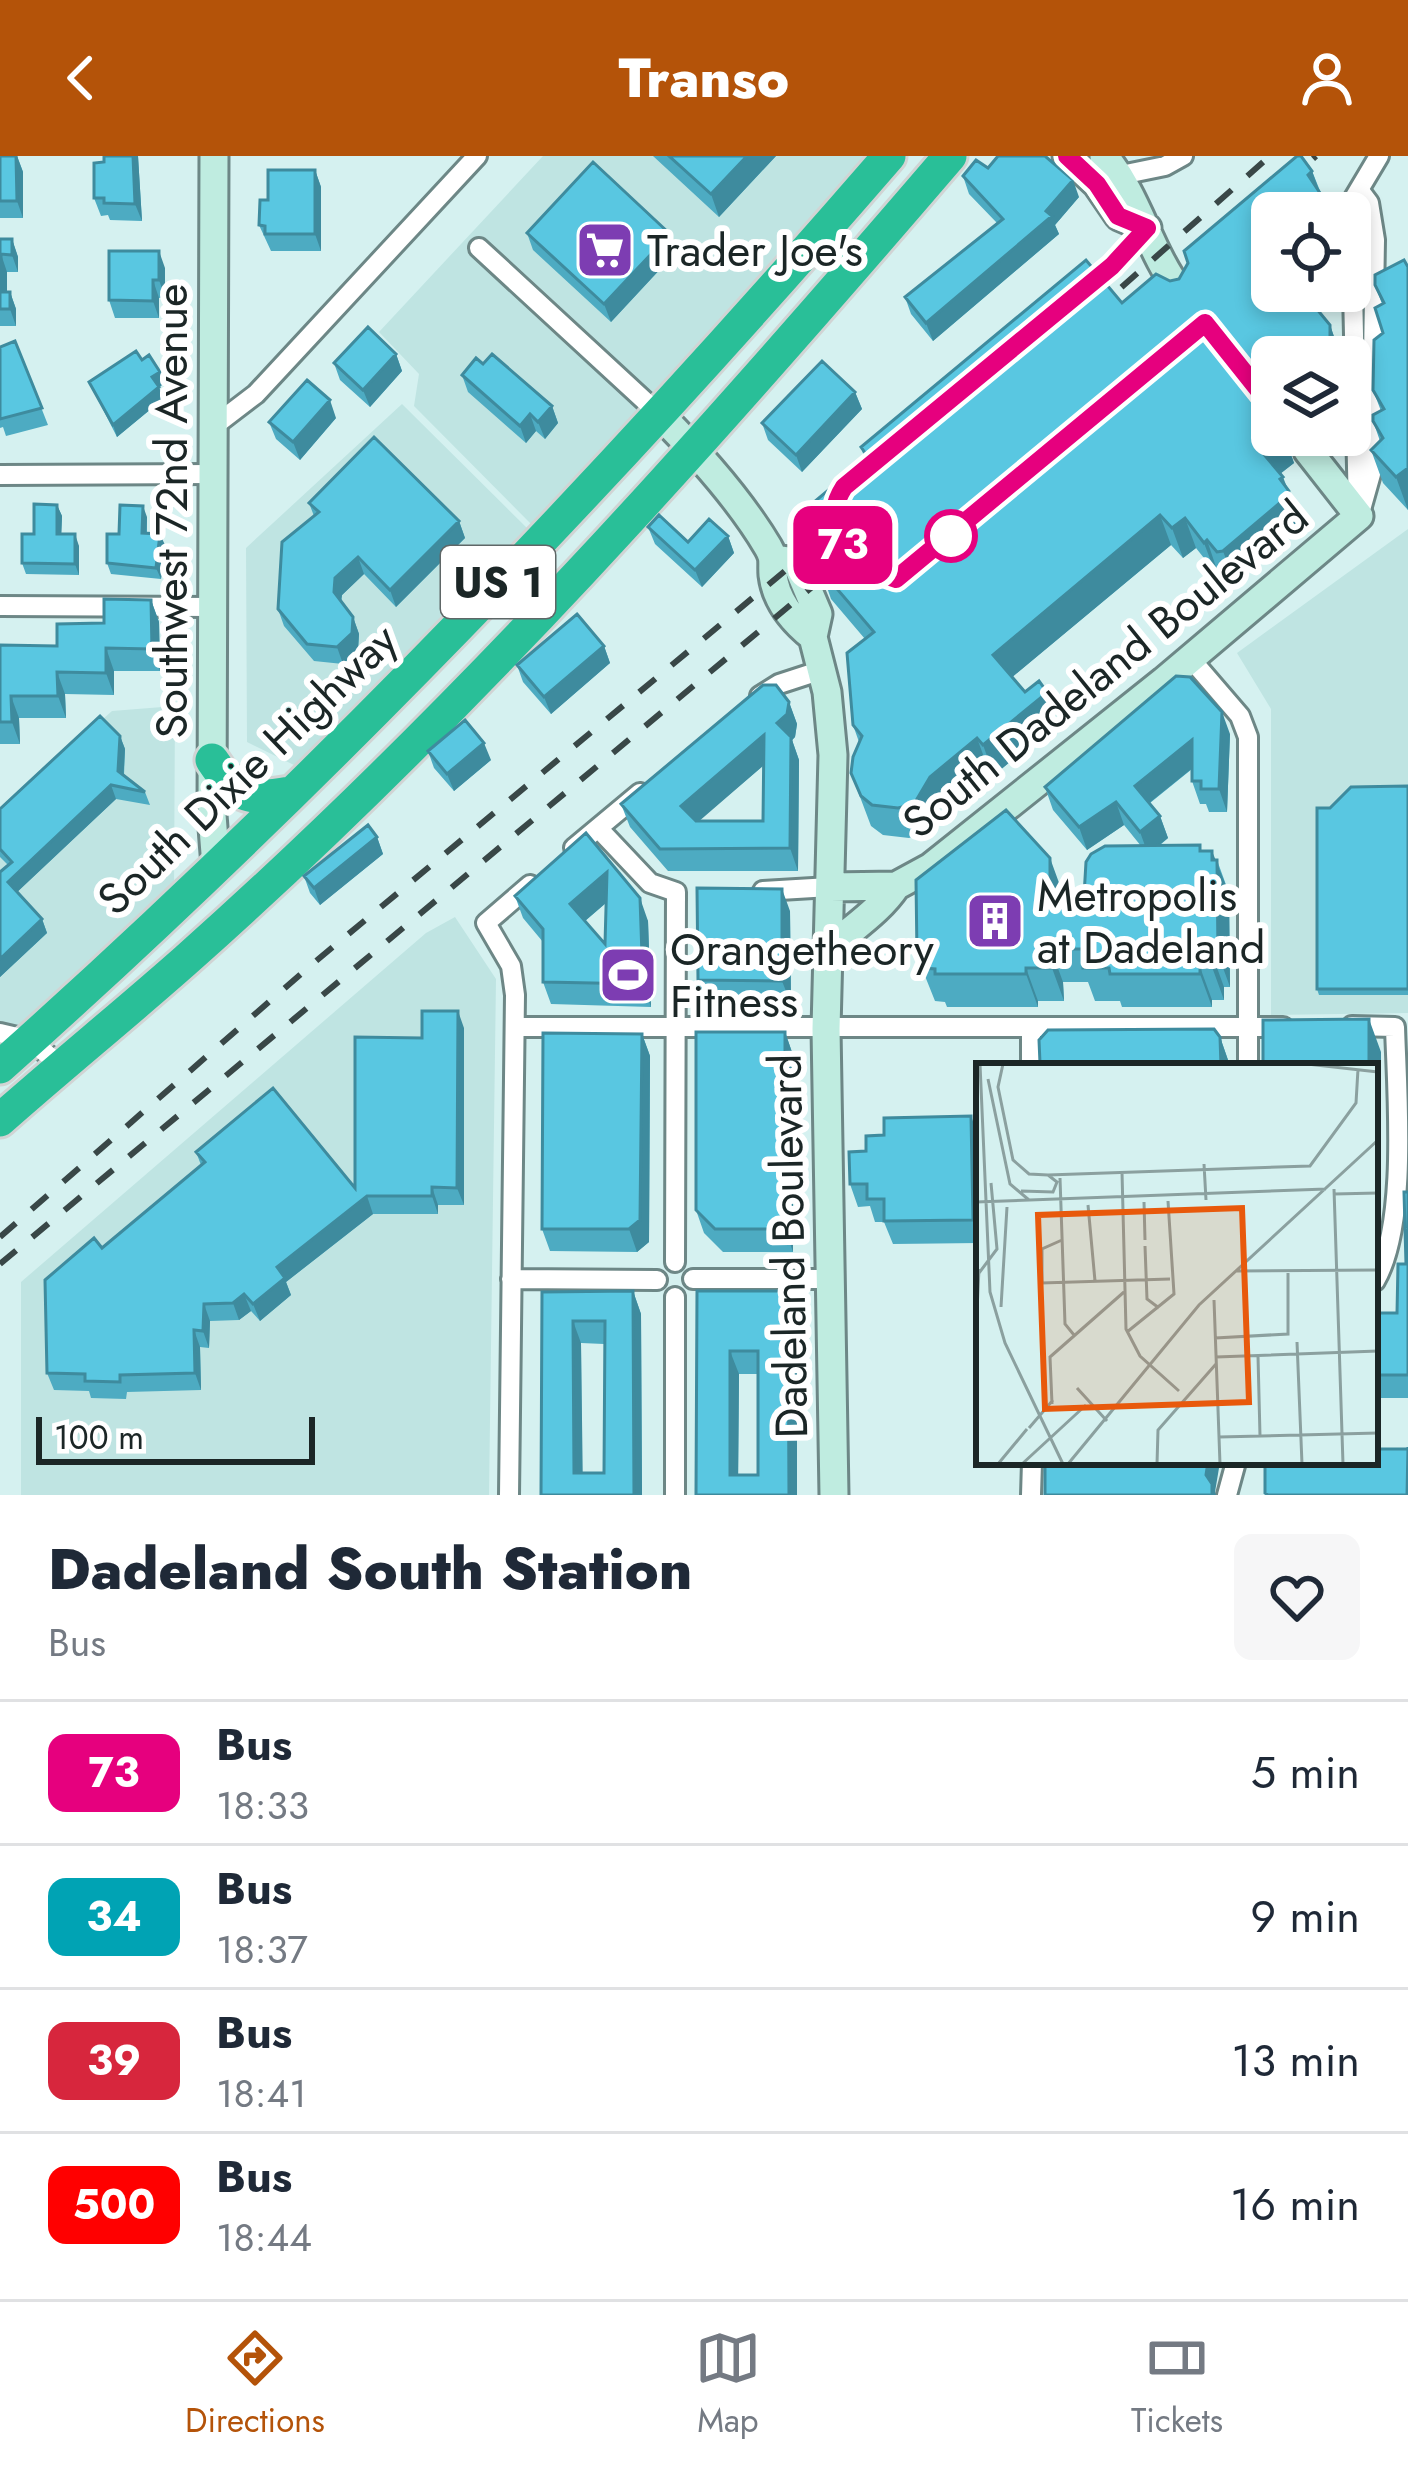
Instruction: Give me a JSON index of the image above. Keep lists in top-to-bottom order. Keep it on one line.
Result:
{"streets":{"highway":["US 1","South Dixie Highway"],"street":["Southwest 72nd Avenue","South Dadeland Boulevard","Dadeland Boulevard"]},"crossings":[["Southwest 72nd Avenue","South Dixie Highway"],["US 1","South Dixie Highway"],["US 1","Dadeland Boulevard"],["South Dadeland Boulevard","Dadeland Boulevard"],["South Dixie Highway","Dadeland Boulevard"]],"places":{"supermarket":["Trader Joe's"],"building":["Metropolis at Dadeland"],"sports":["Orangetheory Fitness"]},"lines":["bus line 73"],"scale_bar":"100 m","page":{"header":"Transo","on_map":"73","scale":"100 m","heading":["Dadeland South Station","Bus"],"list":[{"mark":"73","name":"Bus","note":"18:33","value":"5 min"},{"mark":"34","name":"Bus","note":"18:37","value":"9 min"},{"mark":"39","name":"Bus","note":"18:41","value":"13 min"},{"mark":"500","name":"Bus","note":"18:44","value":"16 min"}],"tabs":["Directions","Map","Tickets"]}}
